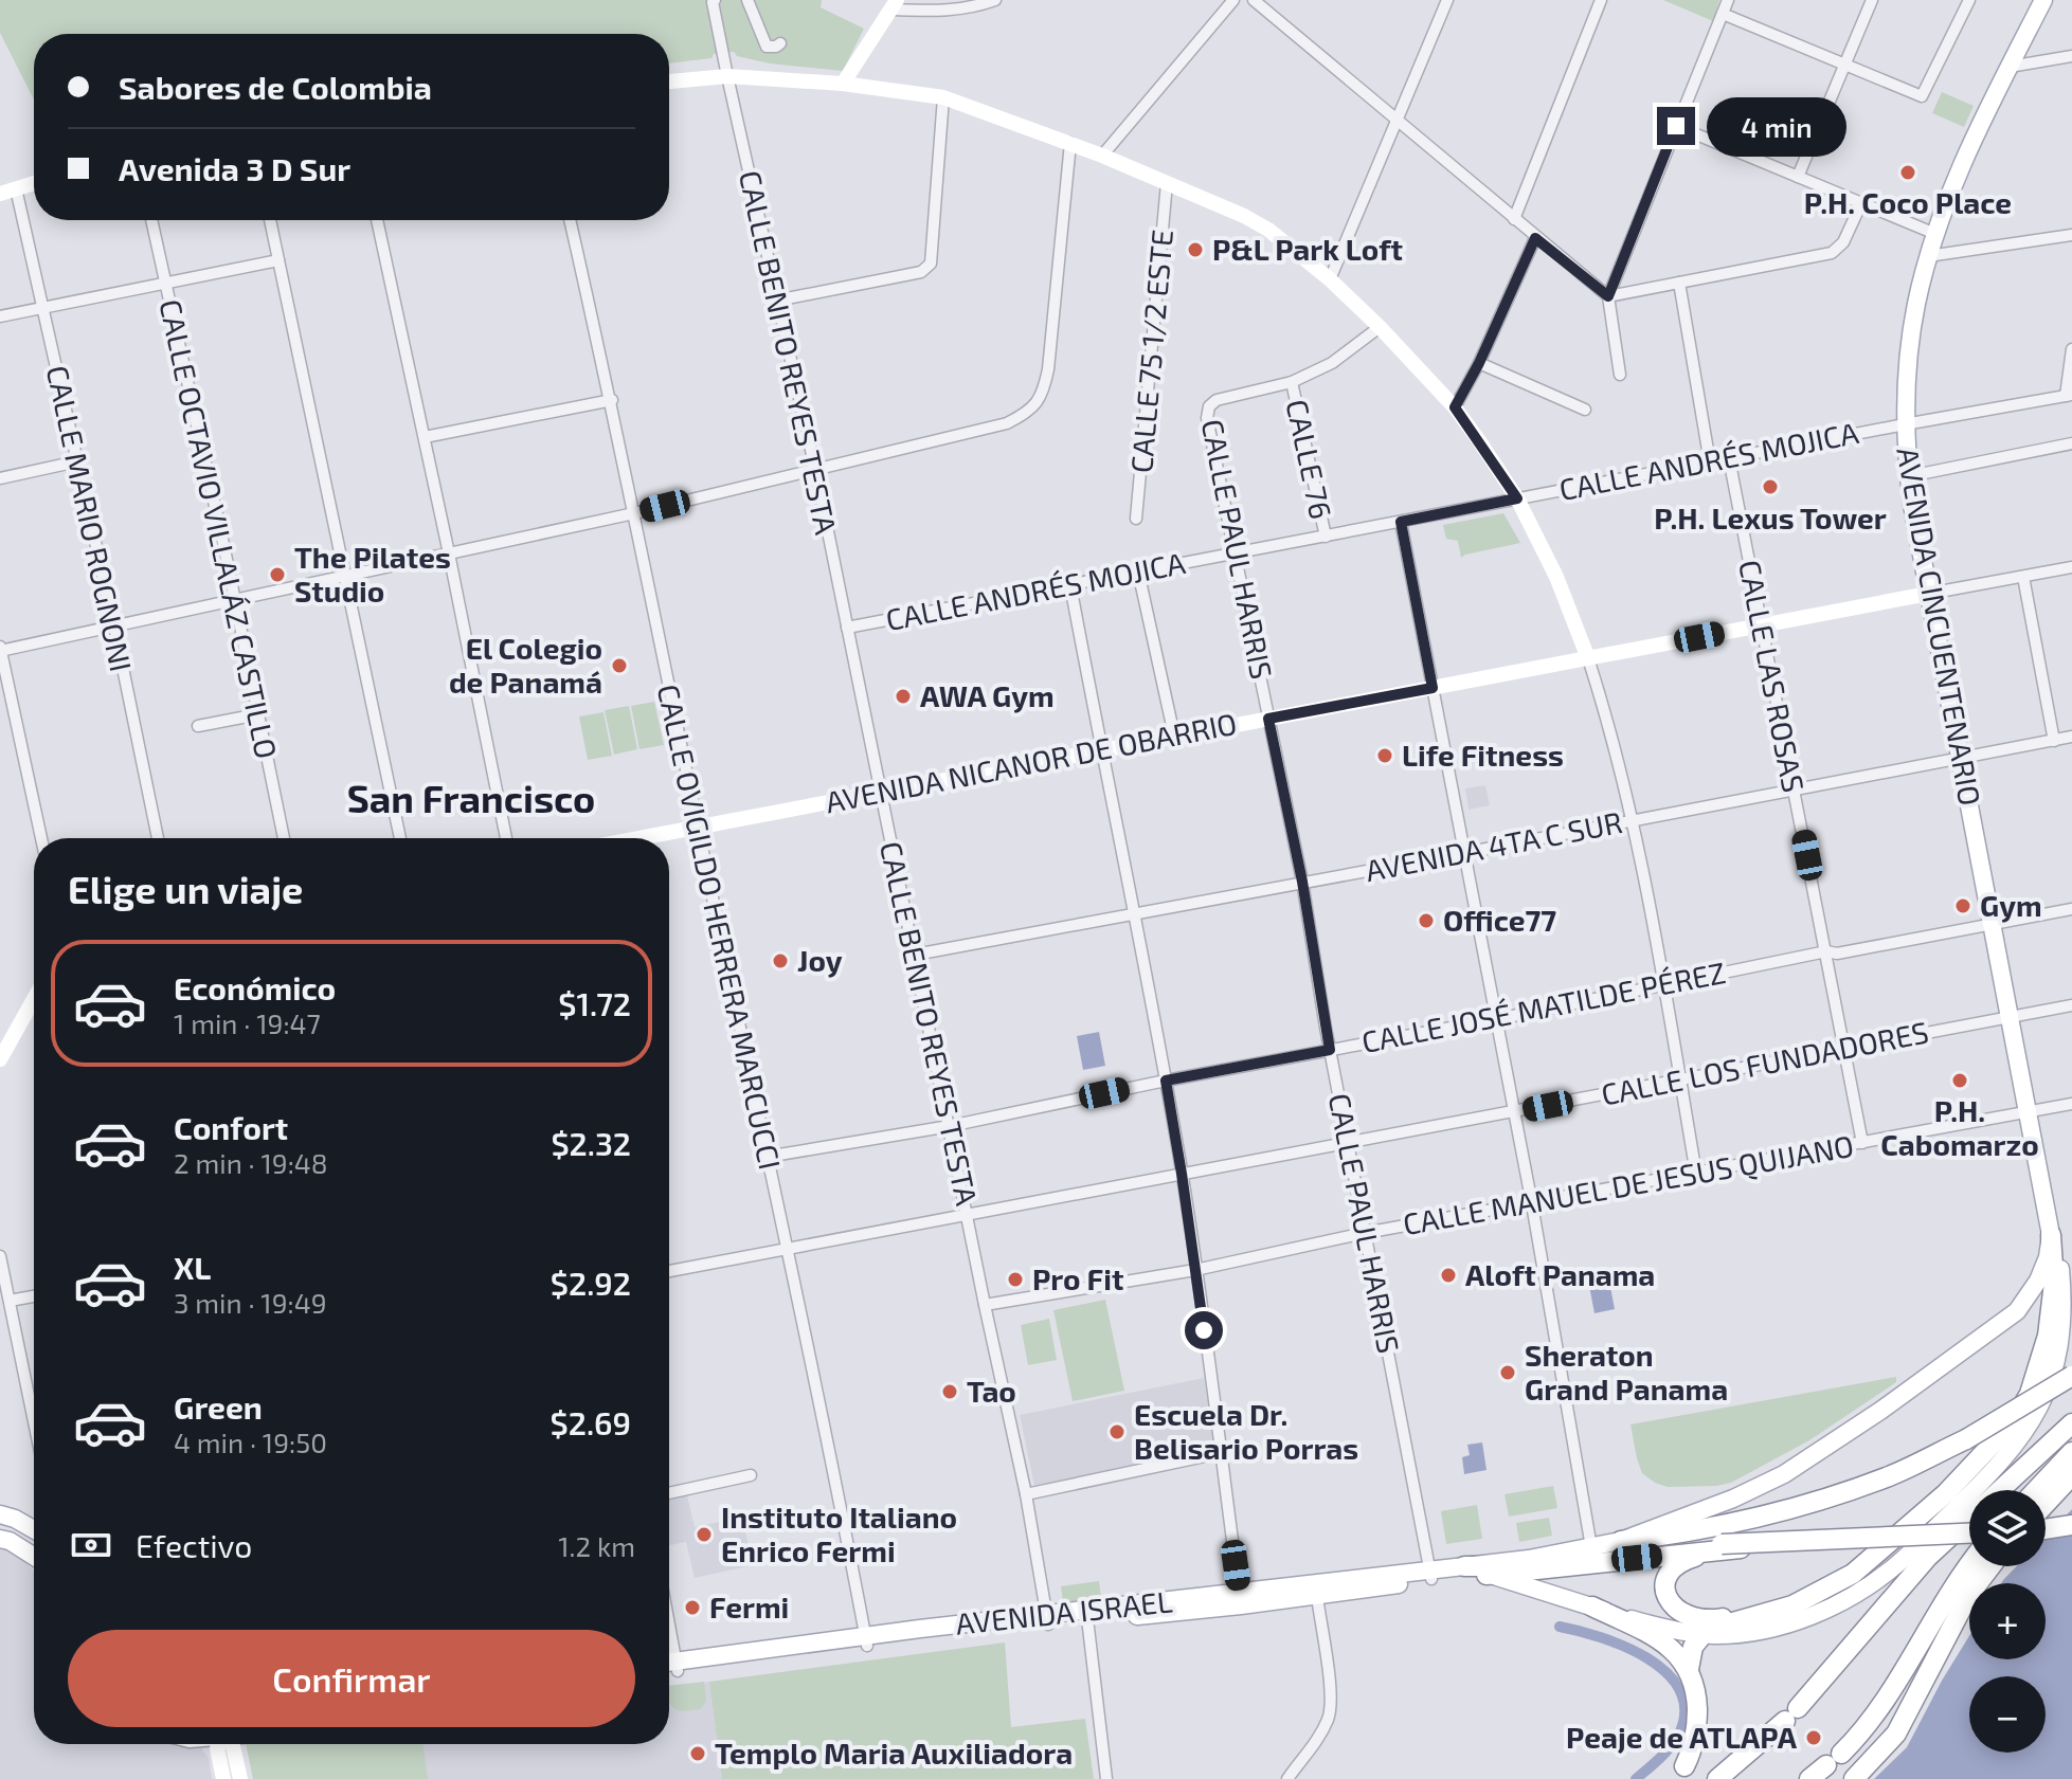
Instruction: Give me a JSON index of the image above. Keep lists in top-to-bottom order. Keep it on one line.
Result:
{"streets":{"main road":["AVENIDA CINCUENTENARIO","AVENIDA NICANOR DE OBARRIO","AVENIDA ISRAEL"],"street":["CALLE 75 1/2 ESTE","CALLE BENITO REYES TESTA","CALLE 76","CALLE ANDRÉS MOJICA","CALLE MARIO ROGNONI","CALLE OCTAVIO VILLALÁZ CASTILLO","CALLE PAUL HARRIS","CALLE LAS ROSAS","AVENIDA 4TA C SUR","CALLE OVIGILDO HERRERA MARCUCCI","CALLE JOSÉ MATILDE PÉREZ","CALLE LOS FUNDADORES","CALLE MANUEL DE JESUS QUIJANO"]},"crossings":[["CALLE BENITO REYES TESTA","CALLE ANDRÉS MOJICA"],["CALLE BENITO REYES TESTA","AVENIDA NICANOR DE OBARRIO"],["CALLE BENITO REYES TESTA","AVENIDA 4TA C SUR"],["CALLE BENITO REYES TESTA","CALLE JOSÉ MATILDE PÉREZ"],["CALLE BENITO REYES TESTA","CALLE LOS FUNDADORES"],["CALLE BENITO REYES TESTA","CALLE MANUEL DE JESUS QUIJANO"],["CALLE BENITO REYES TESTA","AVENIDA ISRAEL"],["CALLE 76","CALLE ANDRÉS MOJICA"],["CALLE 76","CALLE PAUL HARRIS"],["CALLE ANDRÉS MOJICA","CALLE PAUL HARRIS"],["CALLE ANDRÉS MOJICA","AVENIDA CINCUENTENARIO"],["CALLE ANDRÉS MOJICA","CALLE LAS ROSAS"],["CALLE PAUL HARRIS","AVENIDA CINCUENTENARIO"],["CALLE PAUL HARRIS","AVENIDA NICANOR DE OBARRIO"],["CALLE PAUL HARRIS","AVENIDA 4TA C SUR"],["CALLE PAUL HARRIS","CALLE JOSÉ MATILDE PÉREZ"],["CALLE PAUL HARRIS","CALLE LOS FUNDADORES"],["CALLE PAUL HARRIS","CALLE MANUEL DE JESUS QUIJANO"],["CALLE PAUL HARRIS","AVENIDA ISRAEL"],["AVENIDA CINCUENTENARIO","AVENIDA NICANOR DE OBARRIO"],["AVENIDA CINCUENTENARIO","AVENIDA 4TA C SUR"],["AVENIDA CINCUENTENARIO","CALLE JOSÉ MATILDE PÉREZ"],["AVENIDA CINCUENTENARIO","CALLE LOS FUNDADORES"],["AVENIDA CINCUENTENARIO","CALLE MANUEL DE JESUS QUIJANO"],["AVENIDA CINCUENTENARIO","AVENIDA ISRAEL"],["CALLE LAS ROSAS","AVENIDA NICANOR DE OBARRIO"],["CALLE LAS ROSAS","AVENIDA 4TA C SUR"],["CALLE LAS ROSAS","CALLE JOSÉ MATILDE PÉREZ"],["CALLE LAS ROSAS","CALLE LOS FUNDADORES"],["CALLE LAS ROSAS","CALLE MANUEL DE JESUS QUIJANO"],["AVENIDA NICANOR DE OBARRIO","CALLE OVIGILDO HERRERA MARCUCCI"],["CALLE OVIGILDO HERRERA MARCUCCI","CALLE JOSÉ MATILDE PÉREZ"],["CALLE OVIGILDO HERRERA MARCUCCI","CALLE LOS FUNDADORES"],["CALLE OVIGILDO HERRERA MARCUCCI","AVENIDA ISRAEL"]],"districts":["San Francisco"],"places":["P.H. Coco Place","P&L Park Loft","P.H. Lexus Tower","The Pilates Studio","El Colegio de Panamá","AWA Gym","Life Fitness","Gym","Office77","Joy","P.H. Cabomarzo","Aloft Panama","Pro Fit","Sheraton Grand Panama","Tao","Escuela Dr. Belisario Porras","Instituto Italiano Enrico Fermi","Fermi","Peaje de ATLAPA","Templo Maria Auxiliadora"],"page":{"banner":["Sabores de Colombia","Avenida 3 D Sur"],"bubble":"4 min","heading":"Elige un viaje","list":[{"name":"Económico","note":"1 min · 19:47","value":"$1.72"},{"name":"Confort","note":"2 min · 19:48","value":"$2.32"},{"name":"XL","note":"3 min · 19:49","value":"$2.92"},{"name":"Green","note":"4 min · 19:50","value":"$2.69"}],"map_buttons":["+","−"],"pay":["Efectivo","1.2 km"],"buttons":"Confirmar"}}
